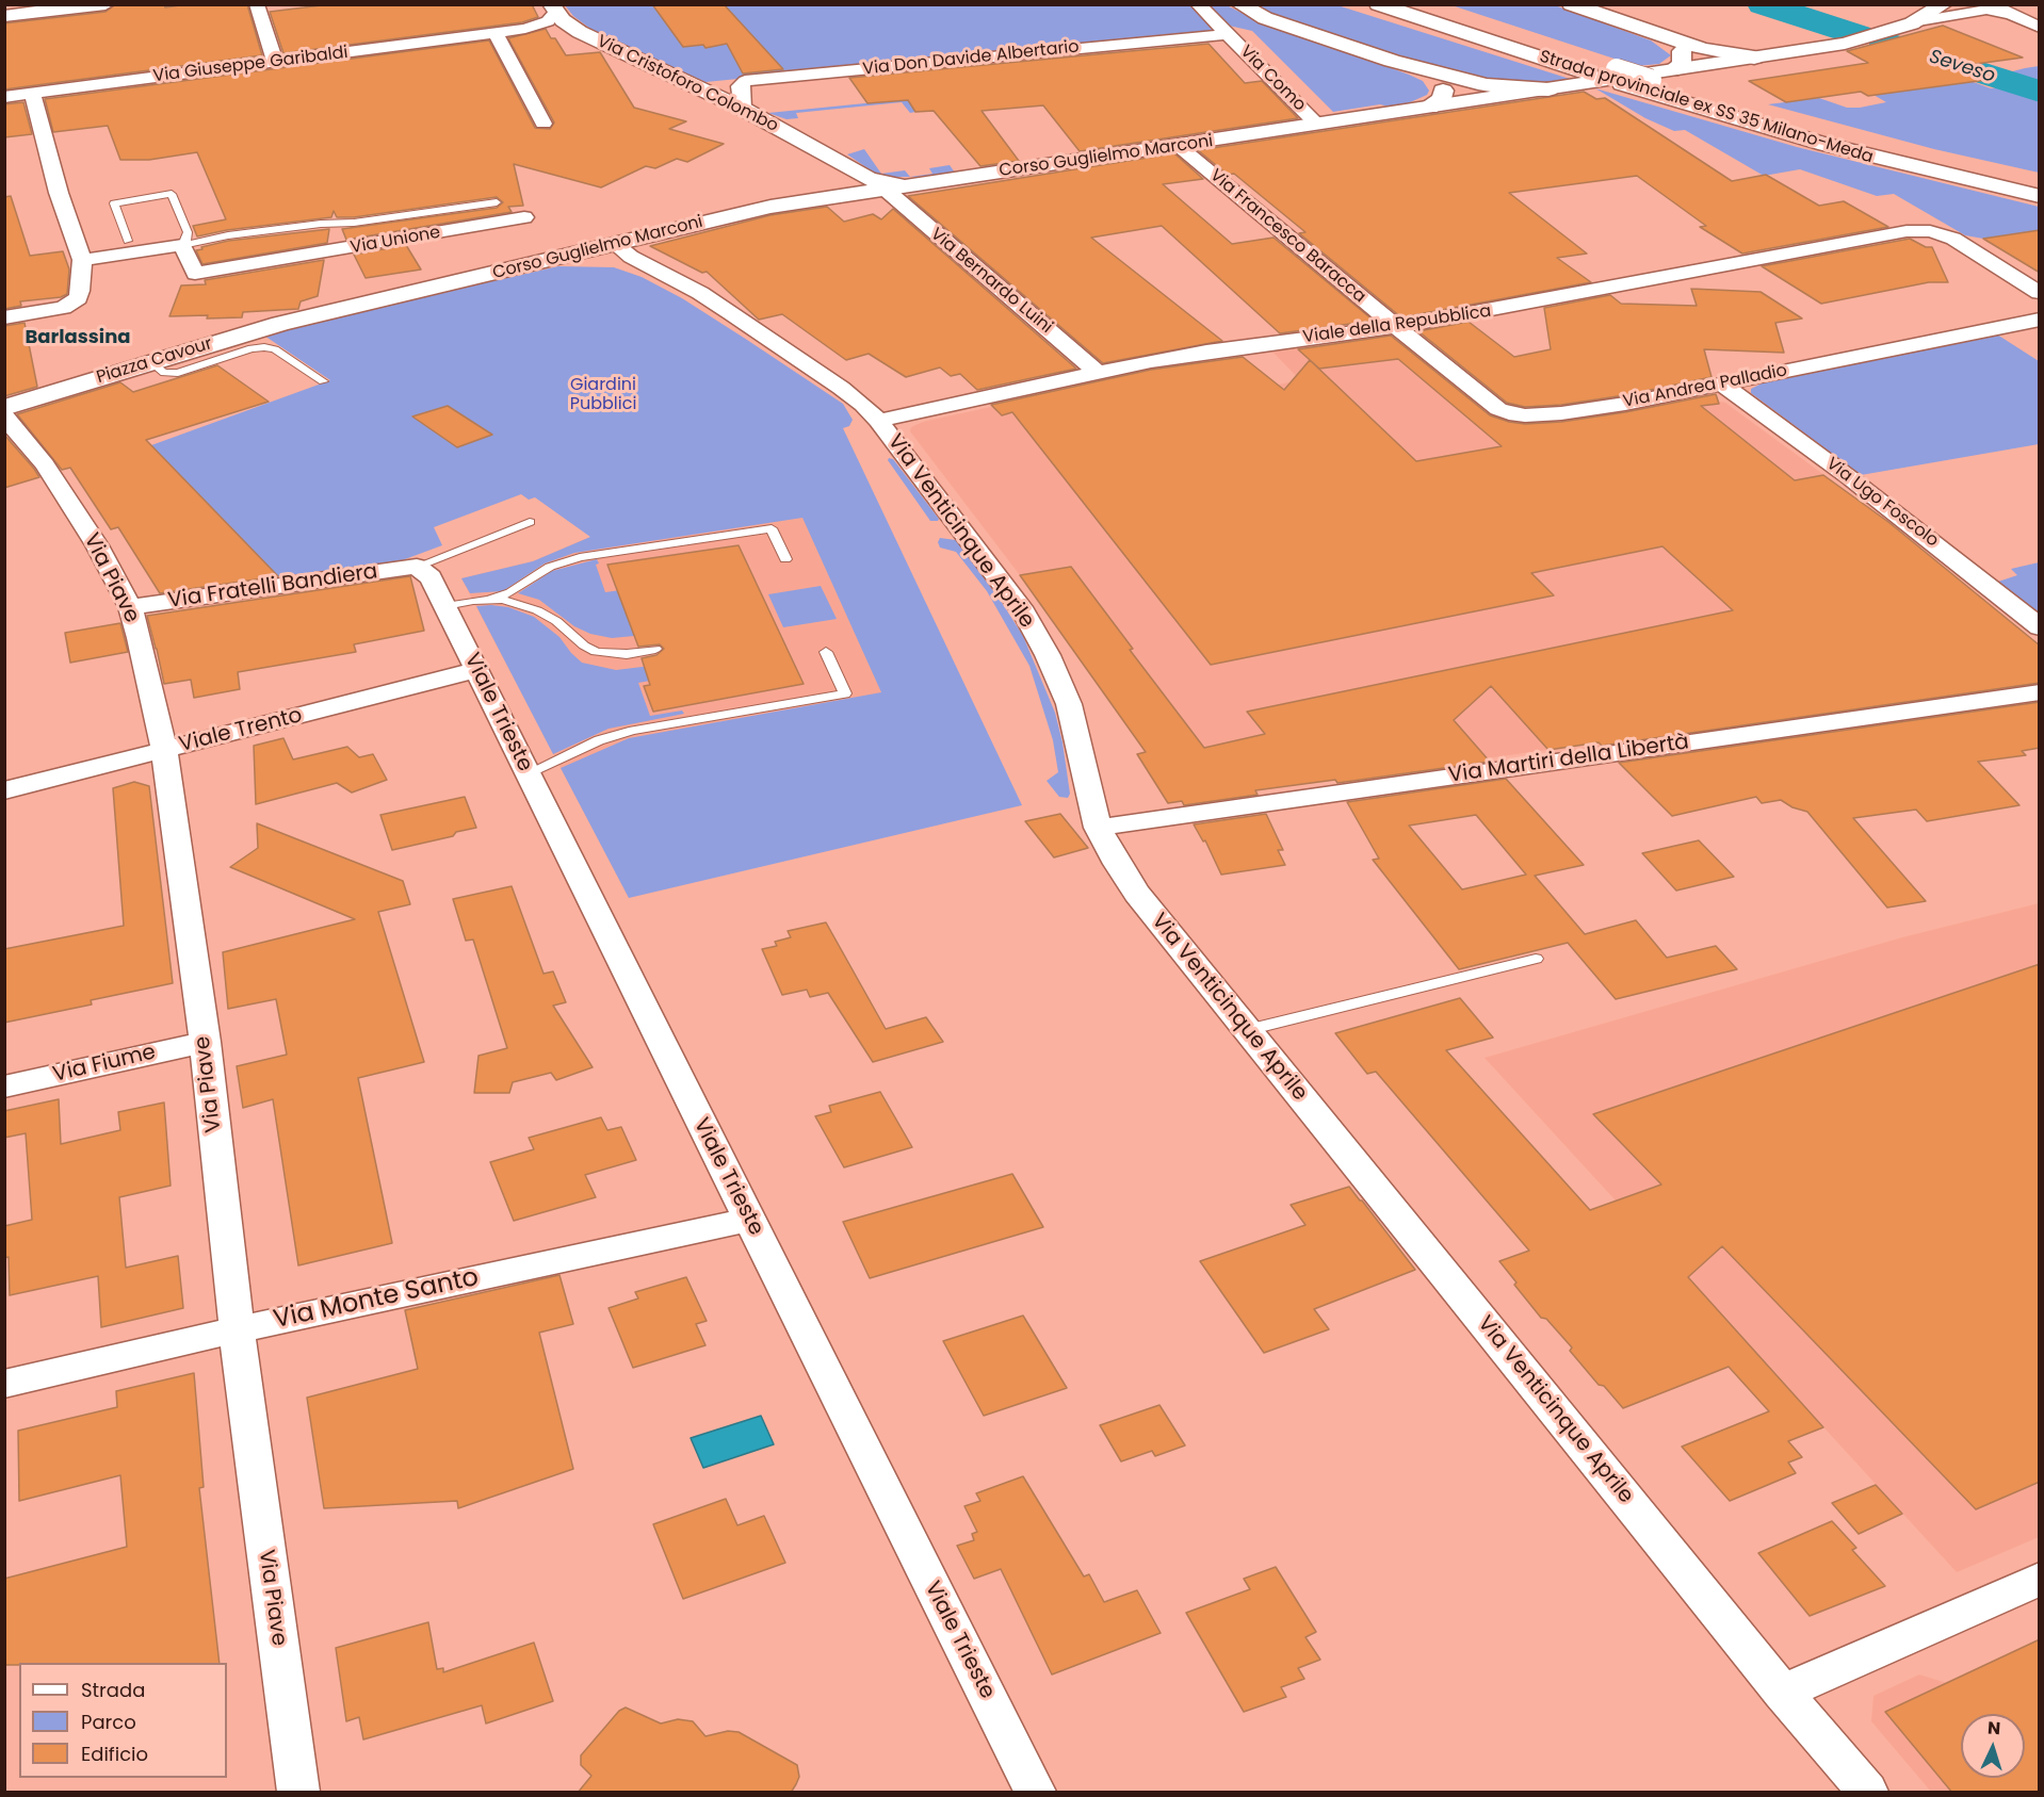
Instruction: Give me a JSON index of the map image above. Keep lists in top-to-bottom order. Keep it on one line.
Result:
{"streets":{"main road":["Via Cristoforo Colombo","Strada provinciale ex SS 35 Milano-Meda","Corso Guglielmo Marconi","Piazza Cavour"],"street":["Via Don Davide Albertario","Via Giuseppe Garibaldi","Via Como","Via Francesco Baracca","Via Unione","Via Bernardo Luini","Viale della Repubblica","Via Andrea Palladio","Via Ugo Foscolo","Via Venticinque Aprile","Via Piave","Via Fratelli Bandiera","Viale Trieste","Viale Trento","Via Martiri della Libertà","Via Fiume","Via Monte Santo"]},"crossings":[["Via Don Davide Albertario","Via Como"],["Via Don Davide Albertario","Via Cristoforo Colombo"],["Via Giuseppe Garibaldi","Via Cristoforo Colombo"],["Via Como","Corso Guglielmo Marconi"],["Via Cristoforo Colombo","Corso Guglielmo Marconi"],["Via Cristoforo Colombo","Via Bernardo Luini"],["Corso Guglielmo Marconi","Via Francesco Baracca"],["Corso Guglielmo Marconi","Via Bernardo Luini"],["Corso Guglielmo Marconi","Piazza Cavour"],["Corso Guglielmo Marconi","Via Venticinque Aprile"],["Via Francesco Baracca","Viale della Repubblica"],["Via Francesco Baracca","Via Andrea Palladio"],["Via Bernardo Luini","Viale della Repubblica"],["Viale della Repubblica","Via Andrea Palladio"],["Viale della Repubblica","Via Venticinque Aprile"],["Via Andrea Palladio","Via Ugo Foscolo"],["Via Venticinque Aprile","Via Martiri della Libertà"],["Via Piave","Via Fratelli Bandiera"],["Via Piave","Viale Trento"],["Via Piave","Via Fiume"],["Via Piave","Via Monte Santo"],["Via Fratelli Bandiera","Viale Trieste"],["Viale Trieste","Viale Trento"],["Viale Trieste","Via Monte Santo"]],"districts":["Barlassina"],"water":["Seveso"],"parks":["Giardini Pubblici"],"legend":["Strada","Parco","Edificio"],"north":"top"}
